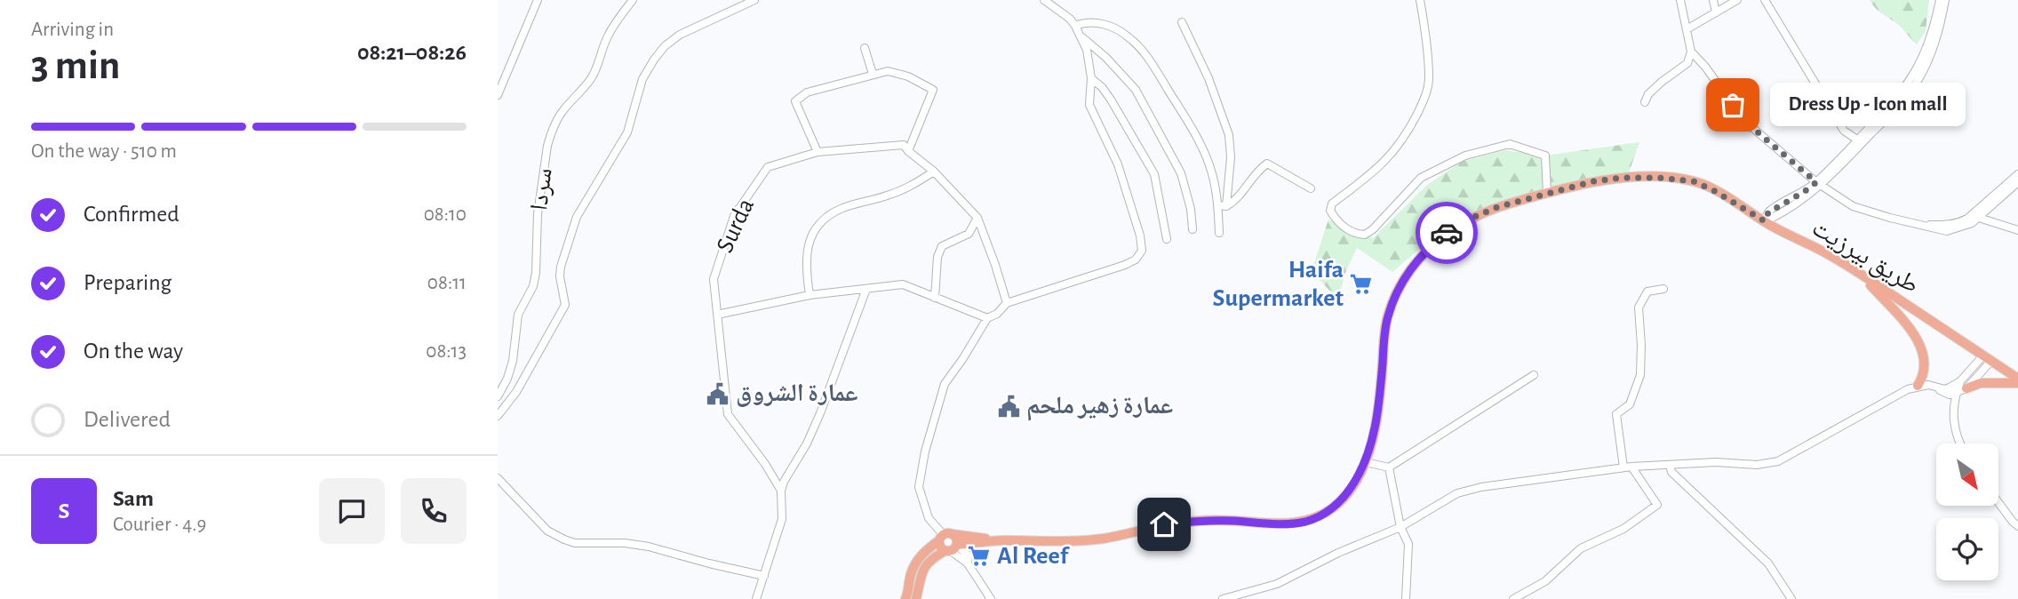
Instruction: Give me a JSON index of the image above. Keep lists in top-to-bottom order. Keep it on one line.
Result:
{"streets":{"main road":["طريق بيرزيت"],"street":["سردا","Surda"]},"places":{"other":["Dress Up - Icon mall"],"supermarket":["Haifa Supermarket","Al Reef"],"public building":["عمارة الشروق","عمارة زهير ملحم"]},"north":"bottom right","page":{"heading":["3 min","Arriving in","08:21–08:26"],"panel":["Sam","Courier · 4.9"],"bubble":"Dress Up - Icon mall","bar":"On the way · 510 m","list":[["Confirmed","08:10"],["Preparing","08:11"],["On the way","08:13"],"Delivered"],"round":"S"}}
